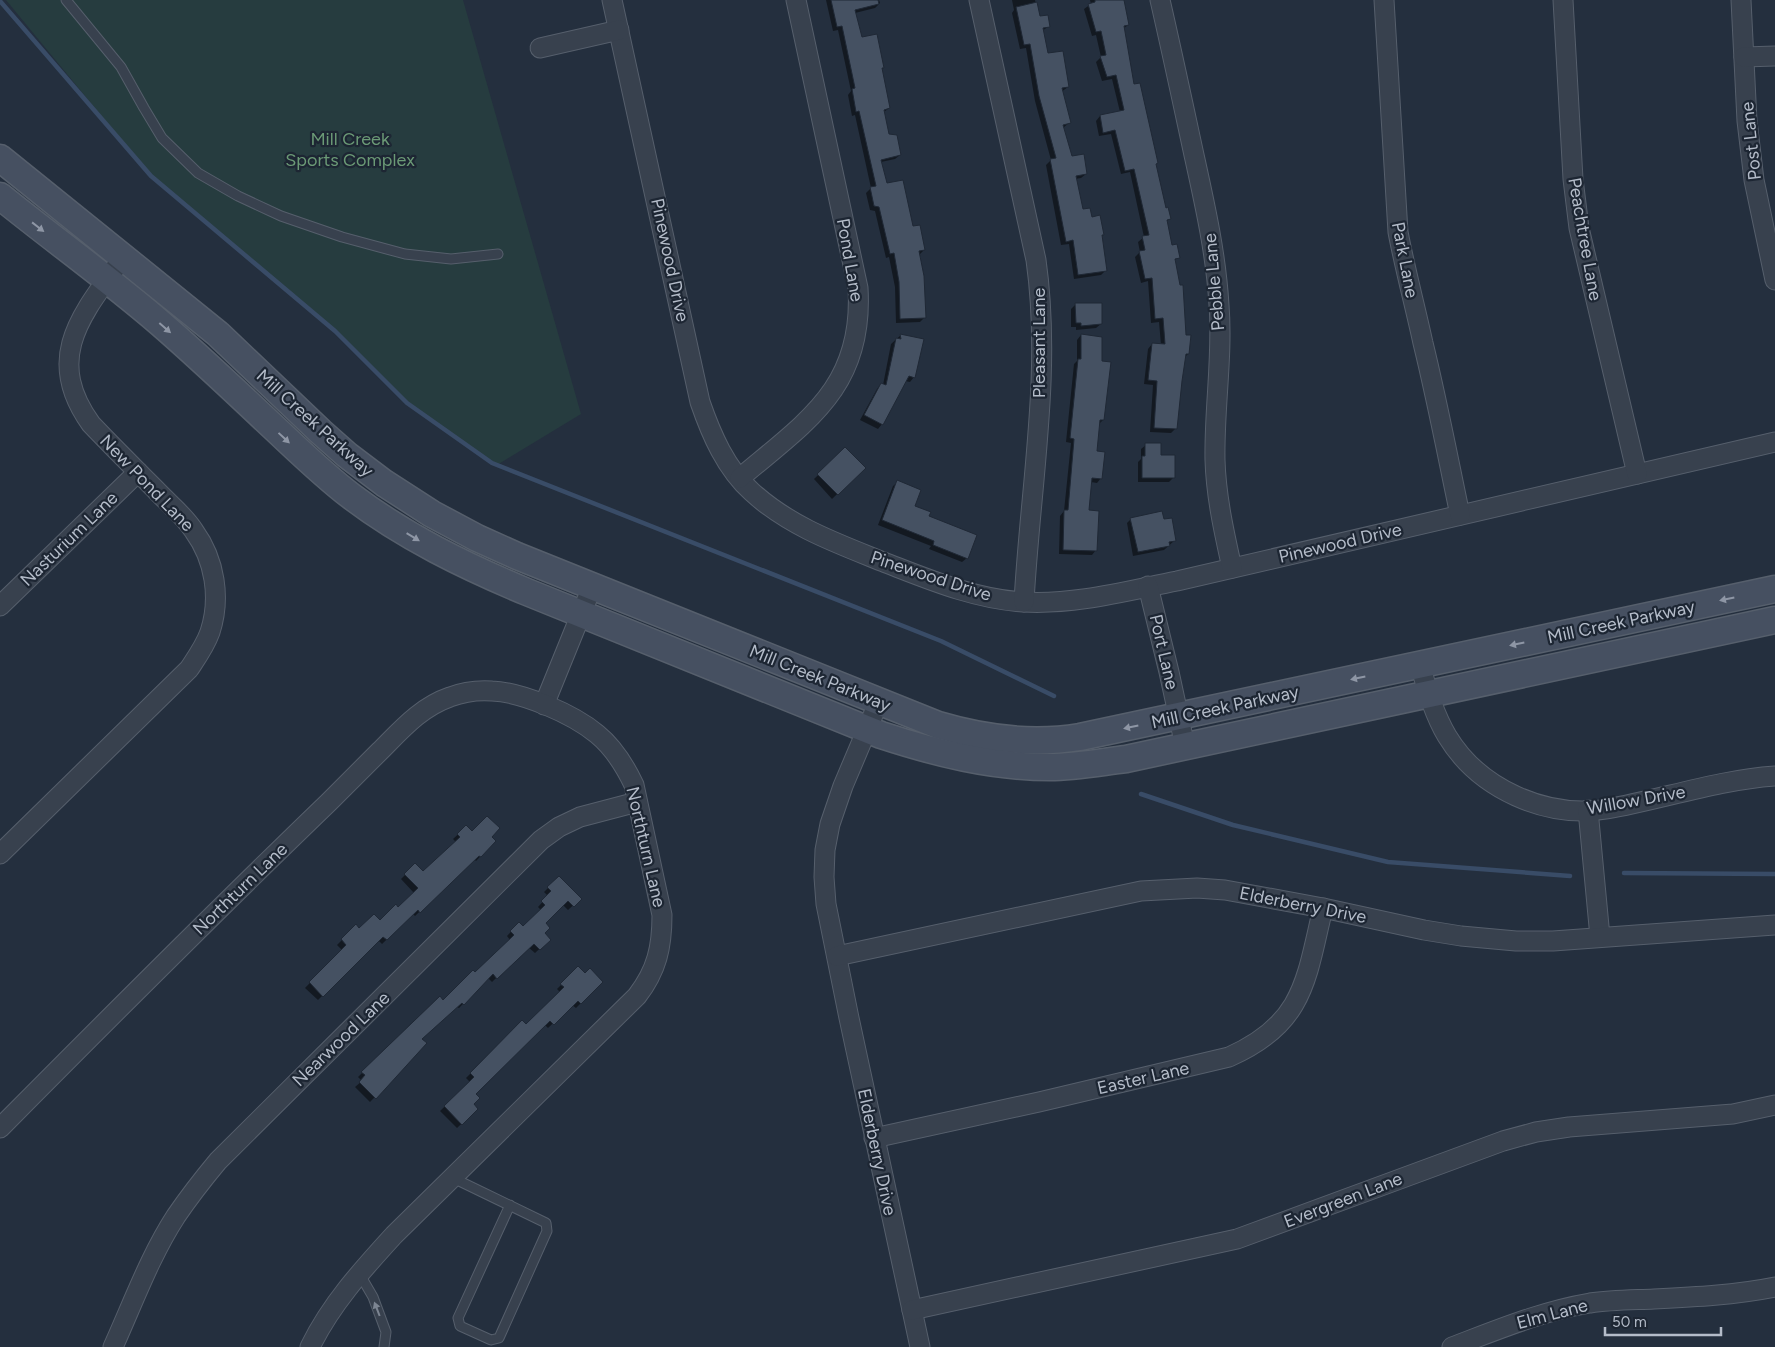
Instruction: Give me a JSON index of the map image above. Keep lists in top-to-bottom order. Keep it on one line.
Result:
{"streets":{"main road":["Mill Creek Parkway"],"street":["Post Lane","Peachtree Lane","Pinewood Drive","Pond Lane","Park Lane","Pebble Lane","Pleasant Lane","New Pond Lane","Nasturium Lane","Port Lane","Willow Drive","Northturn Lane","Elderberry Drive","Nearwood Lane","Easter Lane","Evergreen Lane","Elm Lane"]},"crossings":[["Peachtree Lane","Pinewood Drive"],["Pinewood Drive","Pond Lane"],["Pinewood Drive","Park Lane"],["Pinewood Drive","Pebble Lane"],["Pinewood Drive","Pleasant Lane"],["Pinewood Drive","Port Lane"],["Mill Creek Parkway","New Pond Lane"],["Mill Creek Parkway","Port Lane"],["Mill Creek Parkway","Willow Drive"],["Mill Creek Parkway","Elderberry Drive"],["New Pond Lane","Nasturium Lane"],["Northturn Lane","Nearwood Lane"],["Elderberry Drive","Easter Lane"],["Elderberry Drive","Evergreen Lane"]],"parks":["Mill Creek Sports Complex"],"scale_bar":"50 m"}
